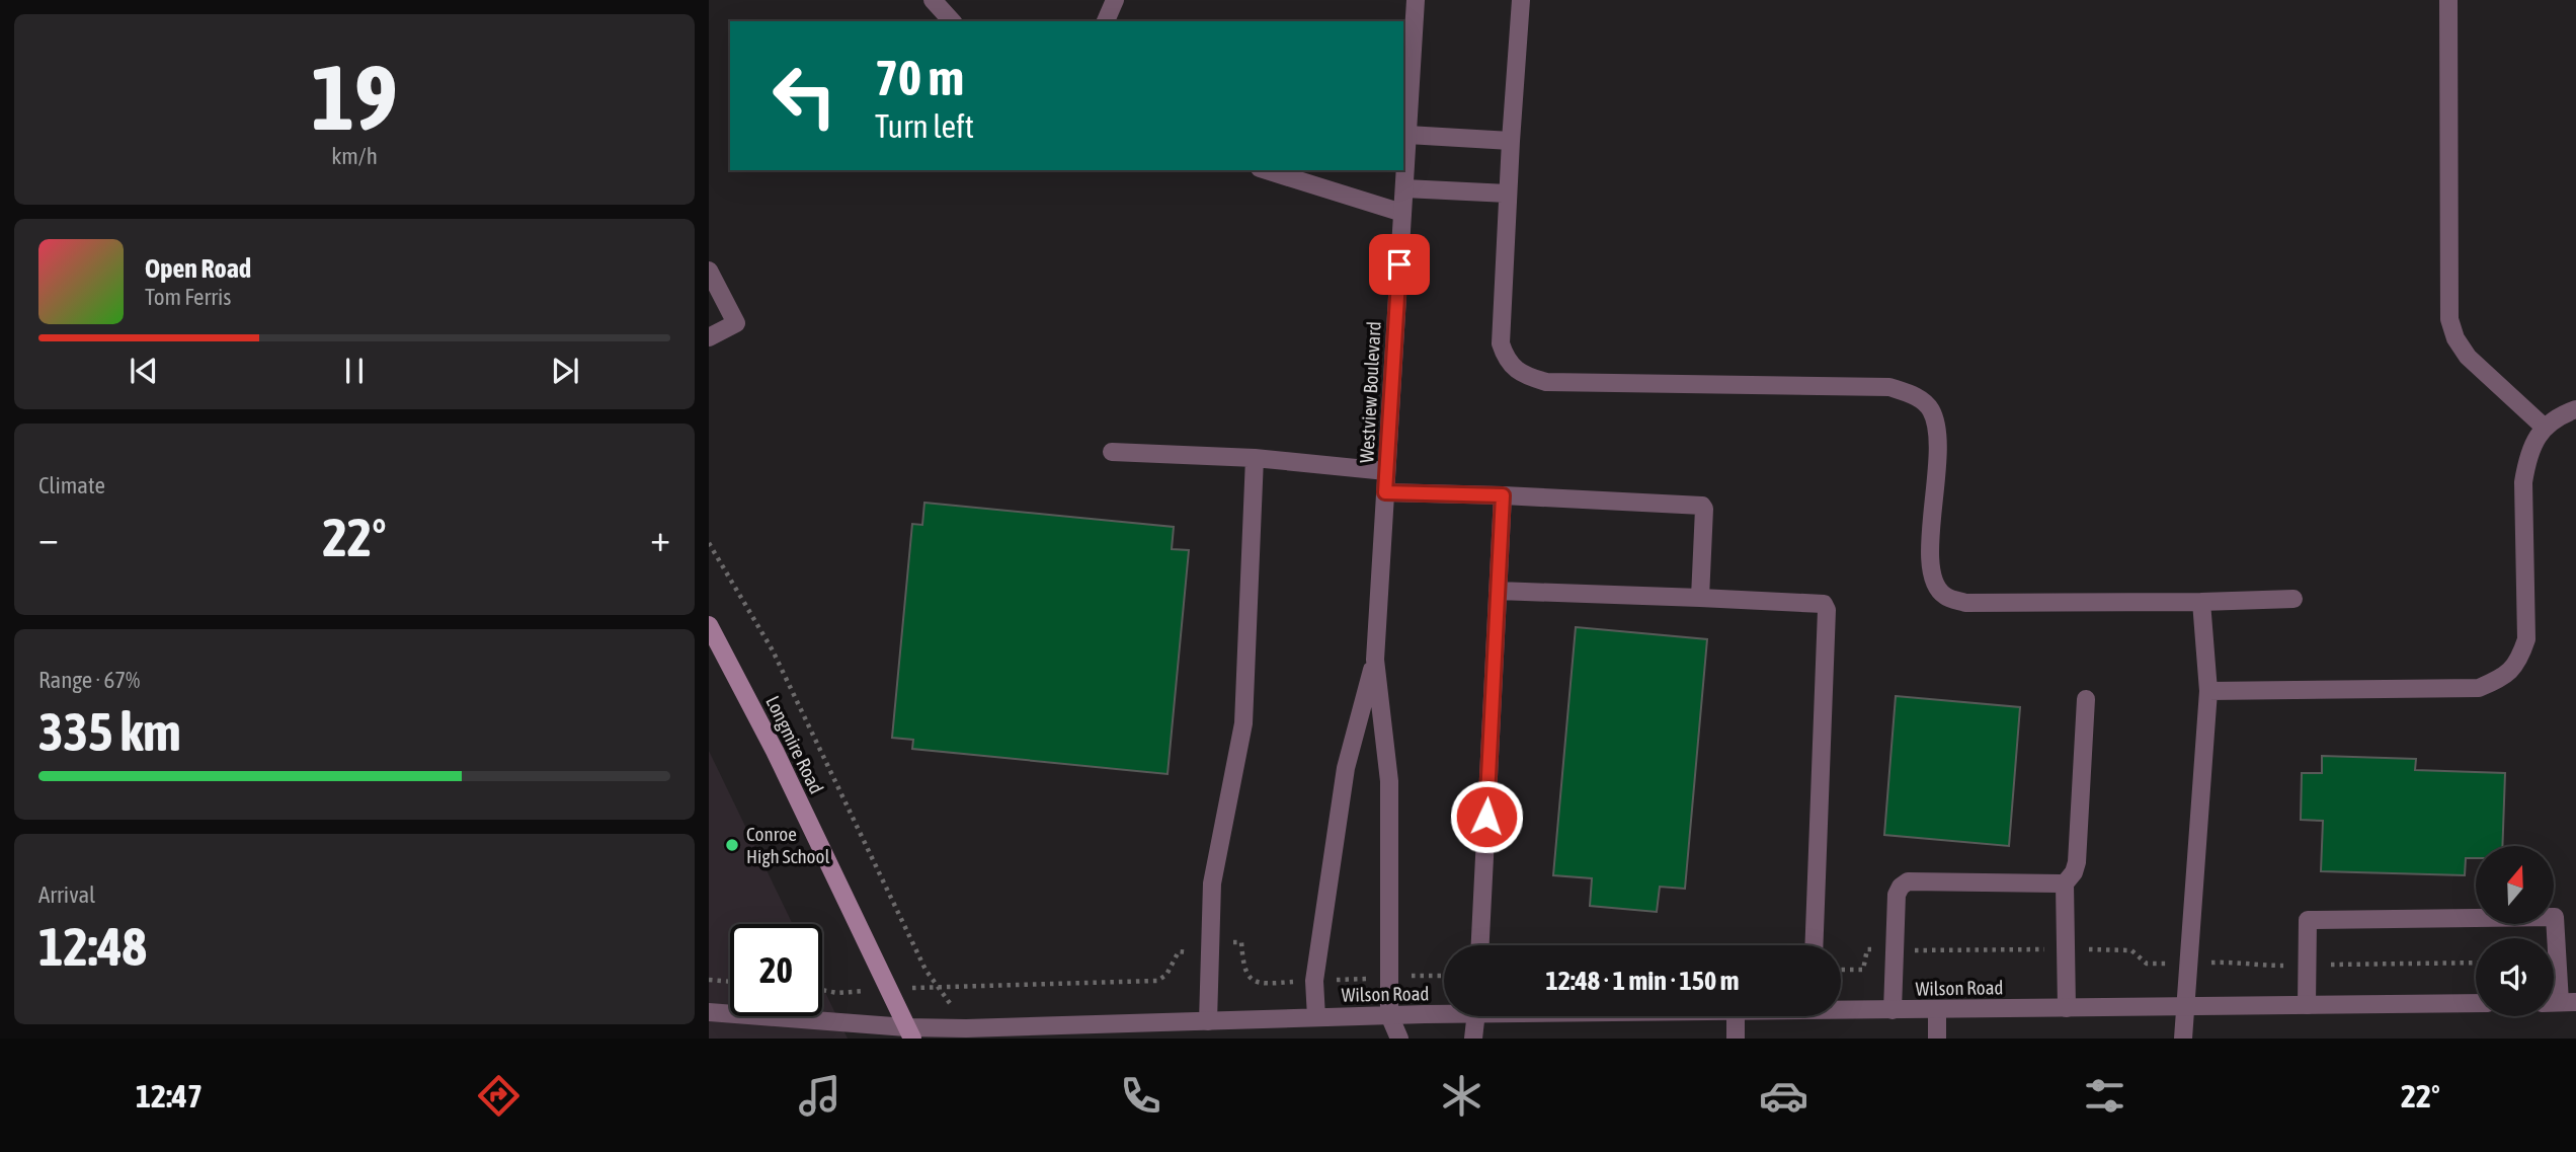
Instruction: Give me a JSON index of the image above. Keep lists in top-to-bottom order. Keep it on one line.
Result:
{"streets":{"main road":["Longmire Road"],"street":["Westview Boulevard","Wilson Road"]},"crossings":[["Westview Boulevard","Wilson Road"],["Longmire Road","Wilson Road"]],"places":["Conroe High School"],"north":"top","page":{"tile":[["19","km/h"],"Climate",["Range · 67%","335 km"],["Arrival","12:48"]],"turn":["70 m","Turn left"],"song":["Open Road","Tom Ferris"],"heat":["−","22°","+"],"limit":"20","trip":"12:48 · 1 min · 150 m","tabs":["12:47","22°"]}}
